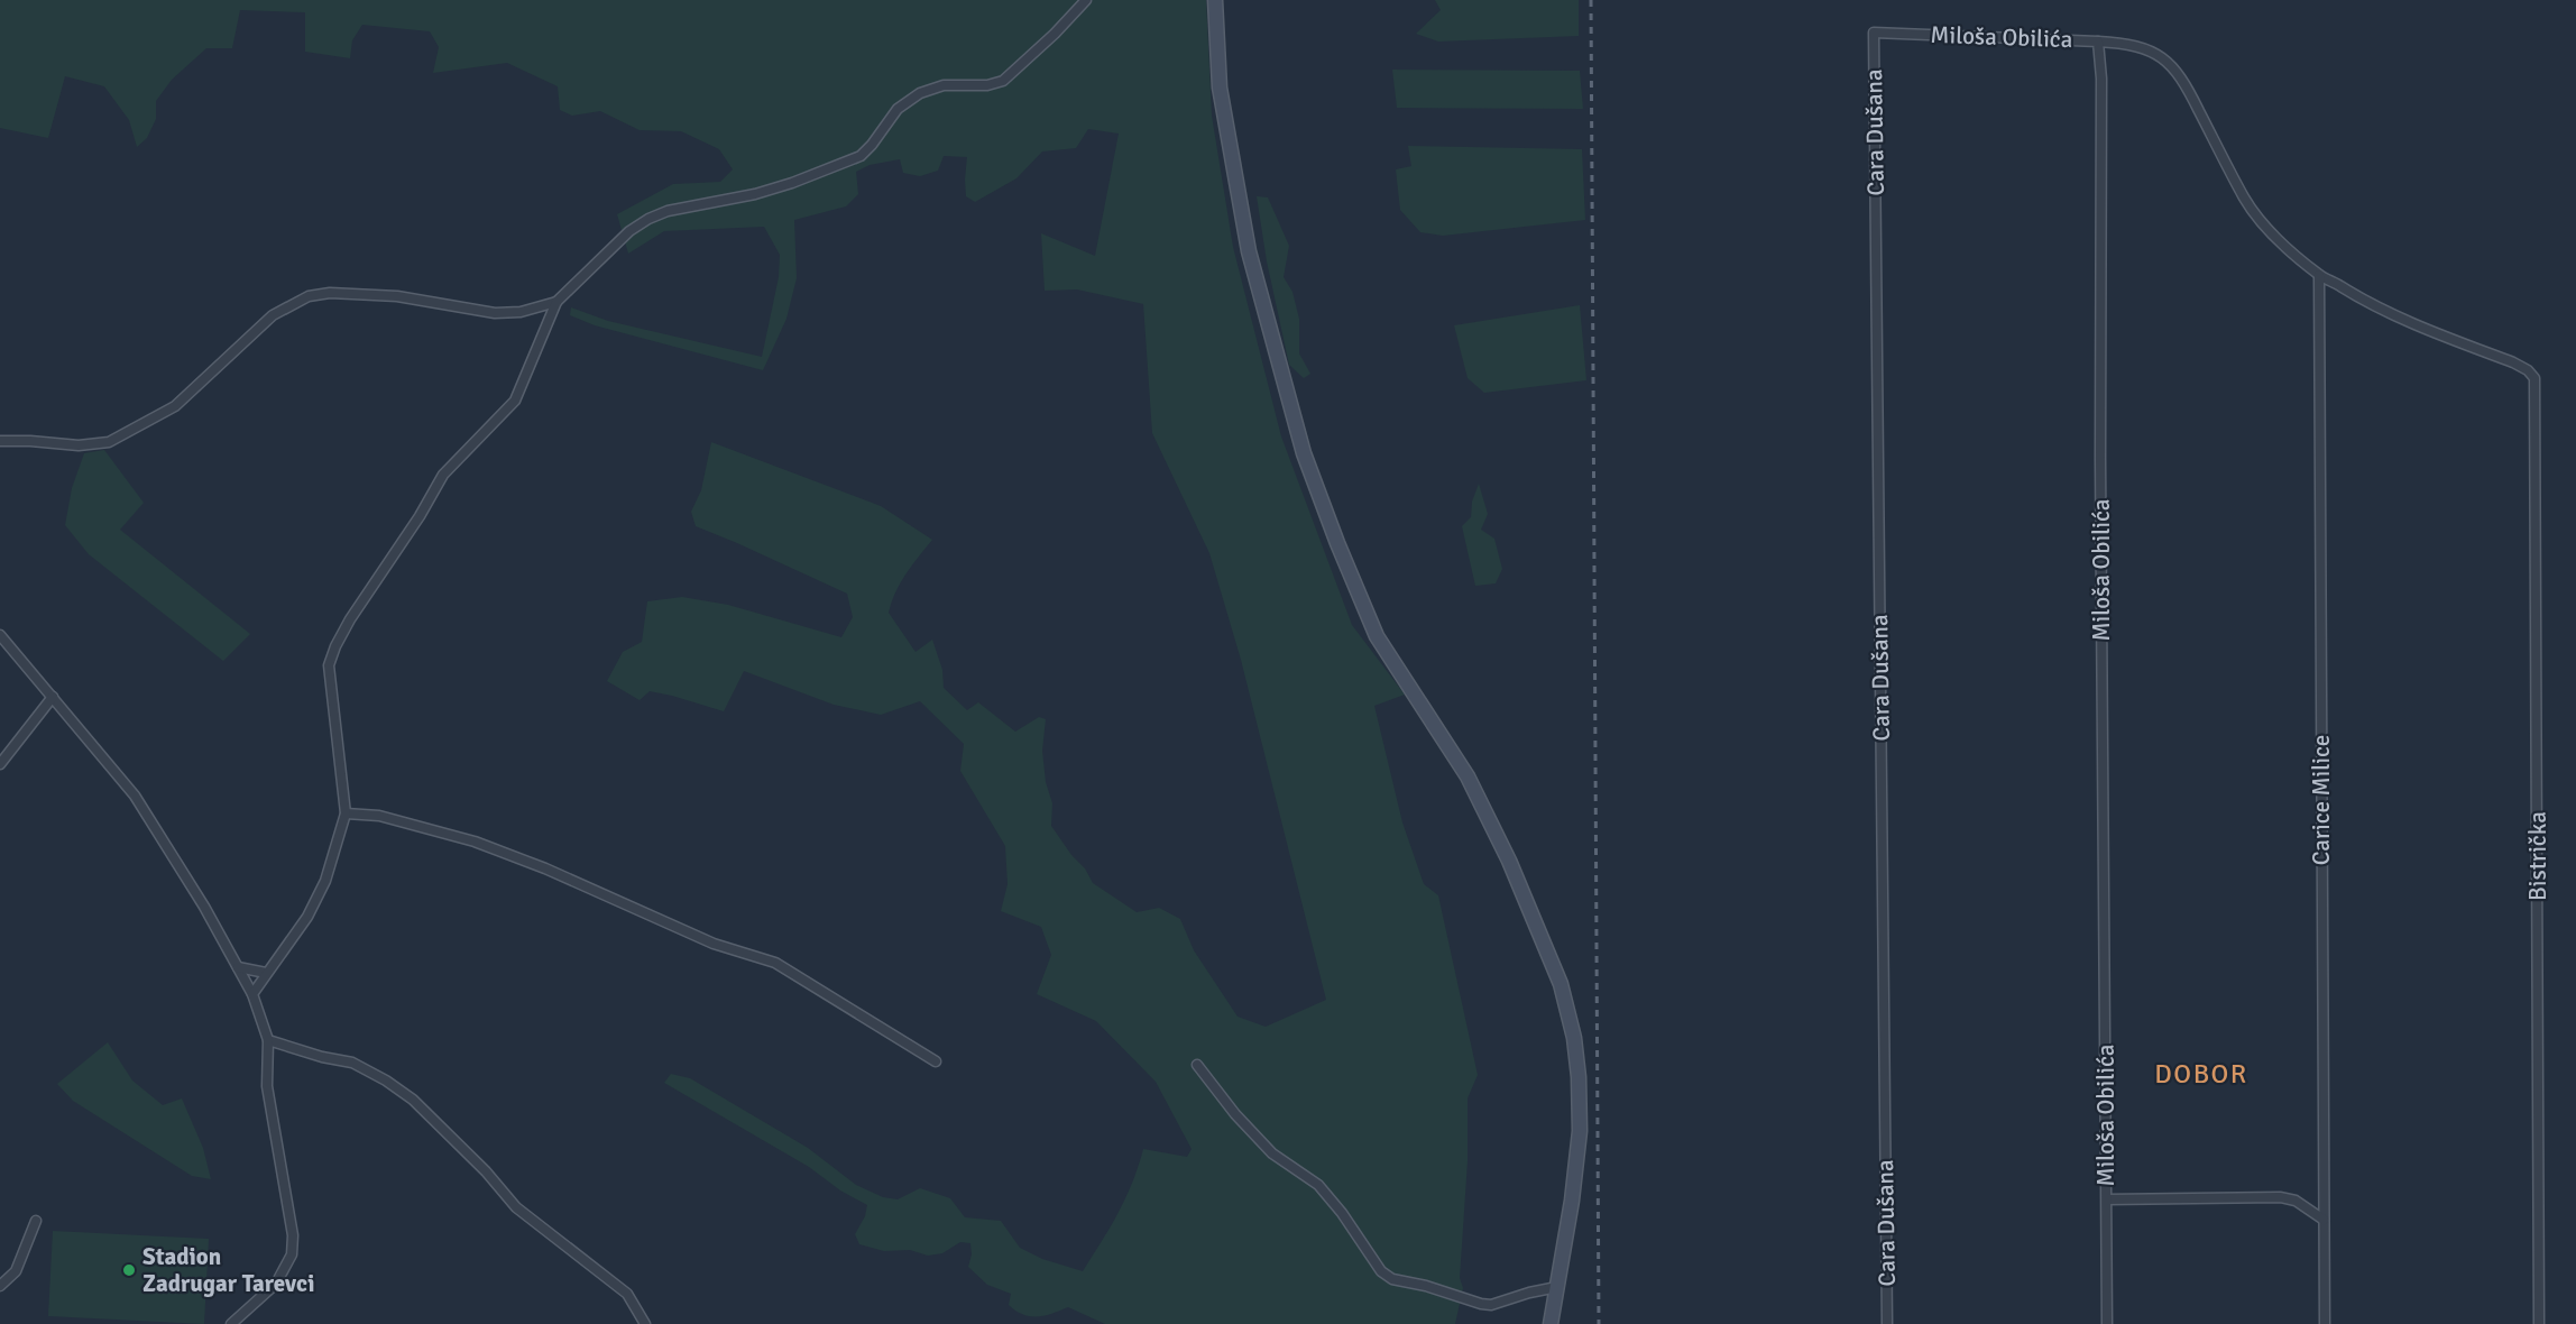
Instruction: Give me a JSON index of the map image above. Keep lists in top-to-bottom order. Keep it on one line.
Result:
{"streets":{"street":["Miloša Obilića","Cara Dušana","Carice Milice","Bistrička"]},"crossings":[["Miloša Obilića","Cara Dušana"],["Carice Milice","Bistrička"]],"districts":["DOBOR"],"places":["Stadion Zadrugar Tarevci"]}
